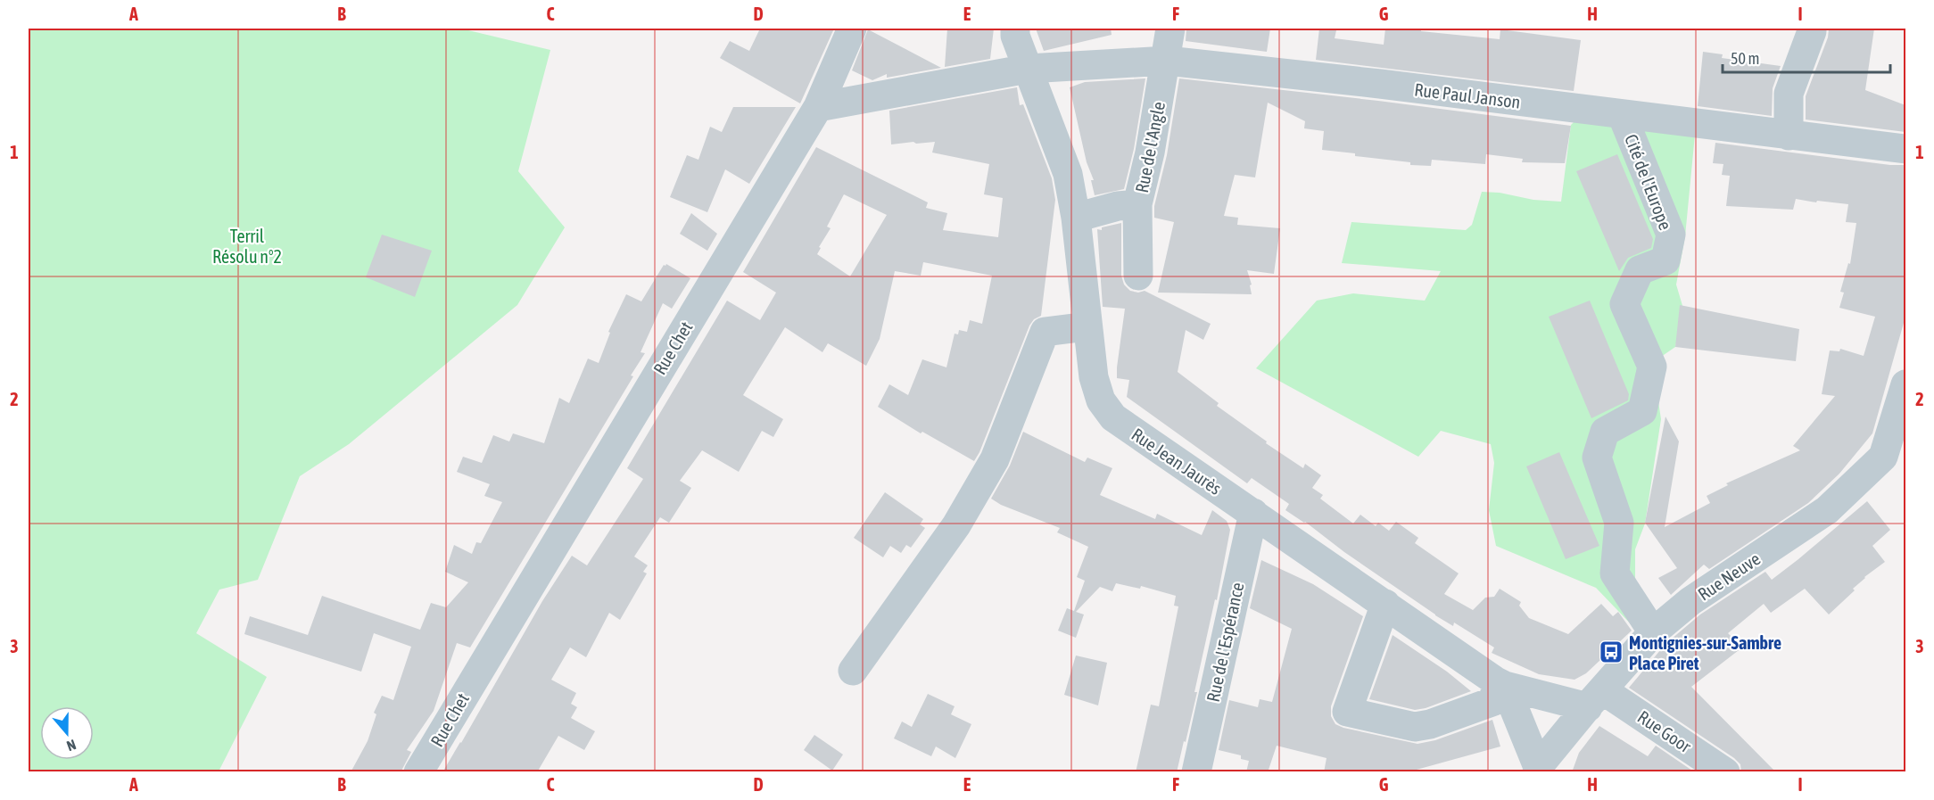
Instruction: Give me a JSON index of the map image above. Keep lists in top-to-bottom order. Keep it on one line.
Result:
{"streets":{"street":["Rue Paul Janson","Rue de l'Angle","Cité de l'Europe","Rue Chet","Rue Jean Jaurès","Rue Neuve","Rue de l'Espérance","Rue Goor"]},"crossings":[["Rue Paul Janson","Rue de l'Angle"],["Rue Paul Janson","Cité de l'Europe"],["Rue Paul Janson","Rue Jean Jaurès"],["Rue de l'Angle","Rue Jean Jaurès"],["Cité de l'Europe","Rue Neuve"],["Rue Jean Jaurès","Rue Neuve"],["Rue Jean Jaurès","Rue de l'Espérance"],["Rue Jean Jaurès","Rue Goor"],["Rue Neuve","Rue Goor"]],"parks":["Terril Résolu n°2"],"places":{"bus stop":["Montignies-sur-Sambre Place Piret"]},"scale_bar":"50 m","north":"bottom","grid":{"columns":["A","B","C","D","E","F","G","H","I"],"rows":["1","2","3"]}}
